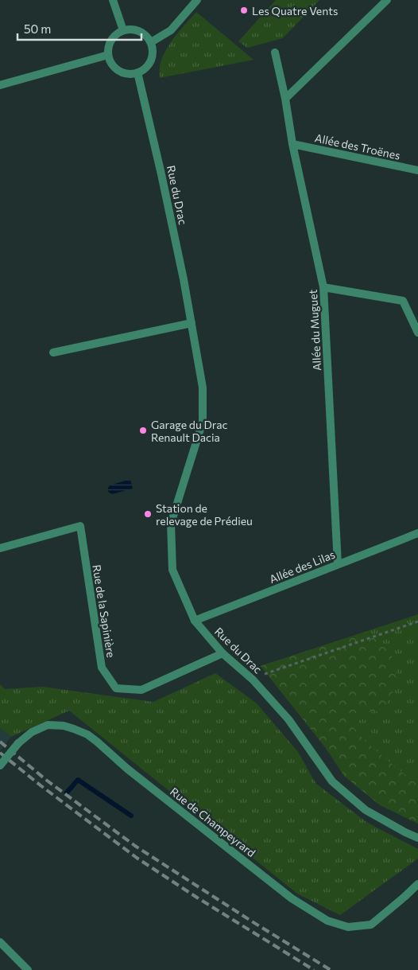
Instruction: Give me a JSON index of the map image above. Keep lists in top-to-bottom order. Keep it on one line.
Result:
{"streets":{"street":["Allée des Troënes","Rue du Drac","Allée du Muguet","Allée des Lilas","Rue de la Sapinière","Rue de Champeyrard"]},"crossings":[["Allée des Troënes","Allée du Muguet"],["Rue du Drac","Allée des Lilas"],["Rue du Drac","Rue de la Sapinière"],["Allée du Muguet","Allée des Lilas"]],"places":["Les Quatre Vents","Garage du Drac Renault Dacia","Station de relevage de Prédieu"],"scale_bar":"50 m"}
